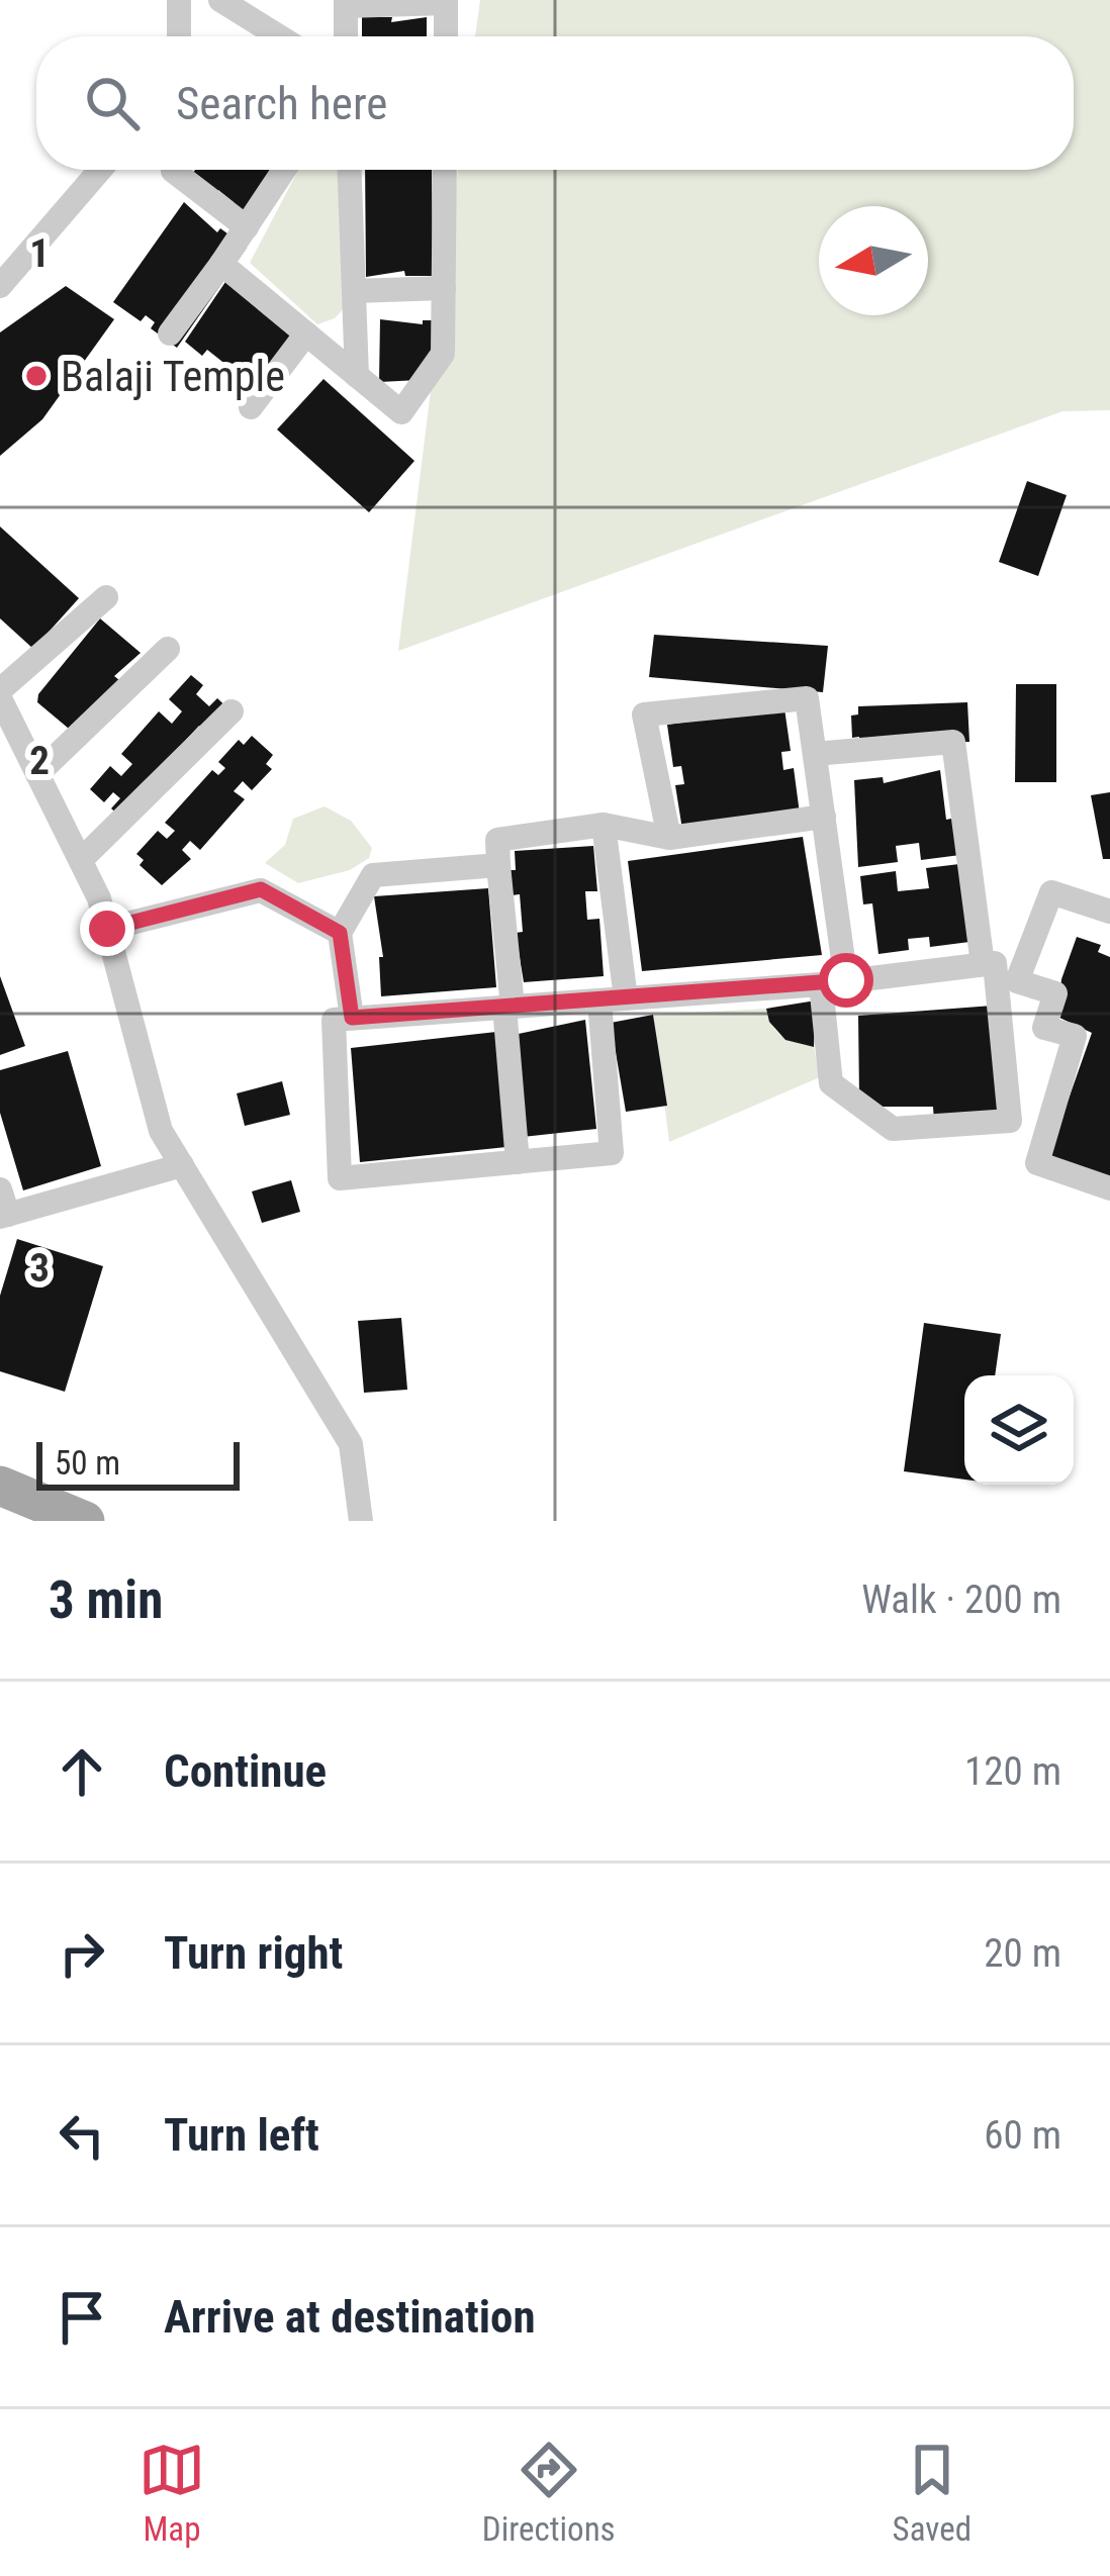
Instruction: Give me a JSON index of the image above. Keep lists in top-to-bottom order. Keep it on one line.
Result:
{"places":["Balaji Temple"],"scale_bar":"50 m","north":"left","page":{"search":"Search here","scale":"50 m","heading":["3 min","Walk · 200 m"],"list":[["Continue","120 m"],["Turn right","20 m"],["Turn left","60 m"],"Arrive at destination"],"nav":["Map","Directions","Saved"]},"grid":{"rows":["1","2","3"]}}
